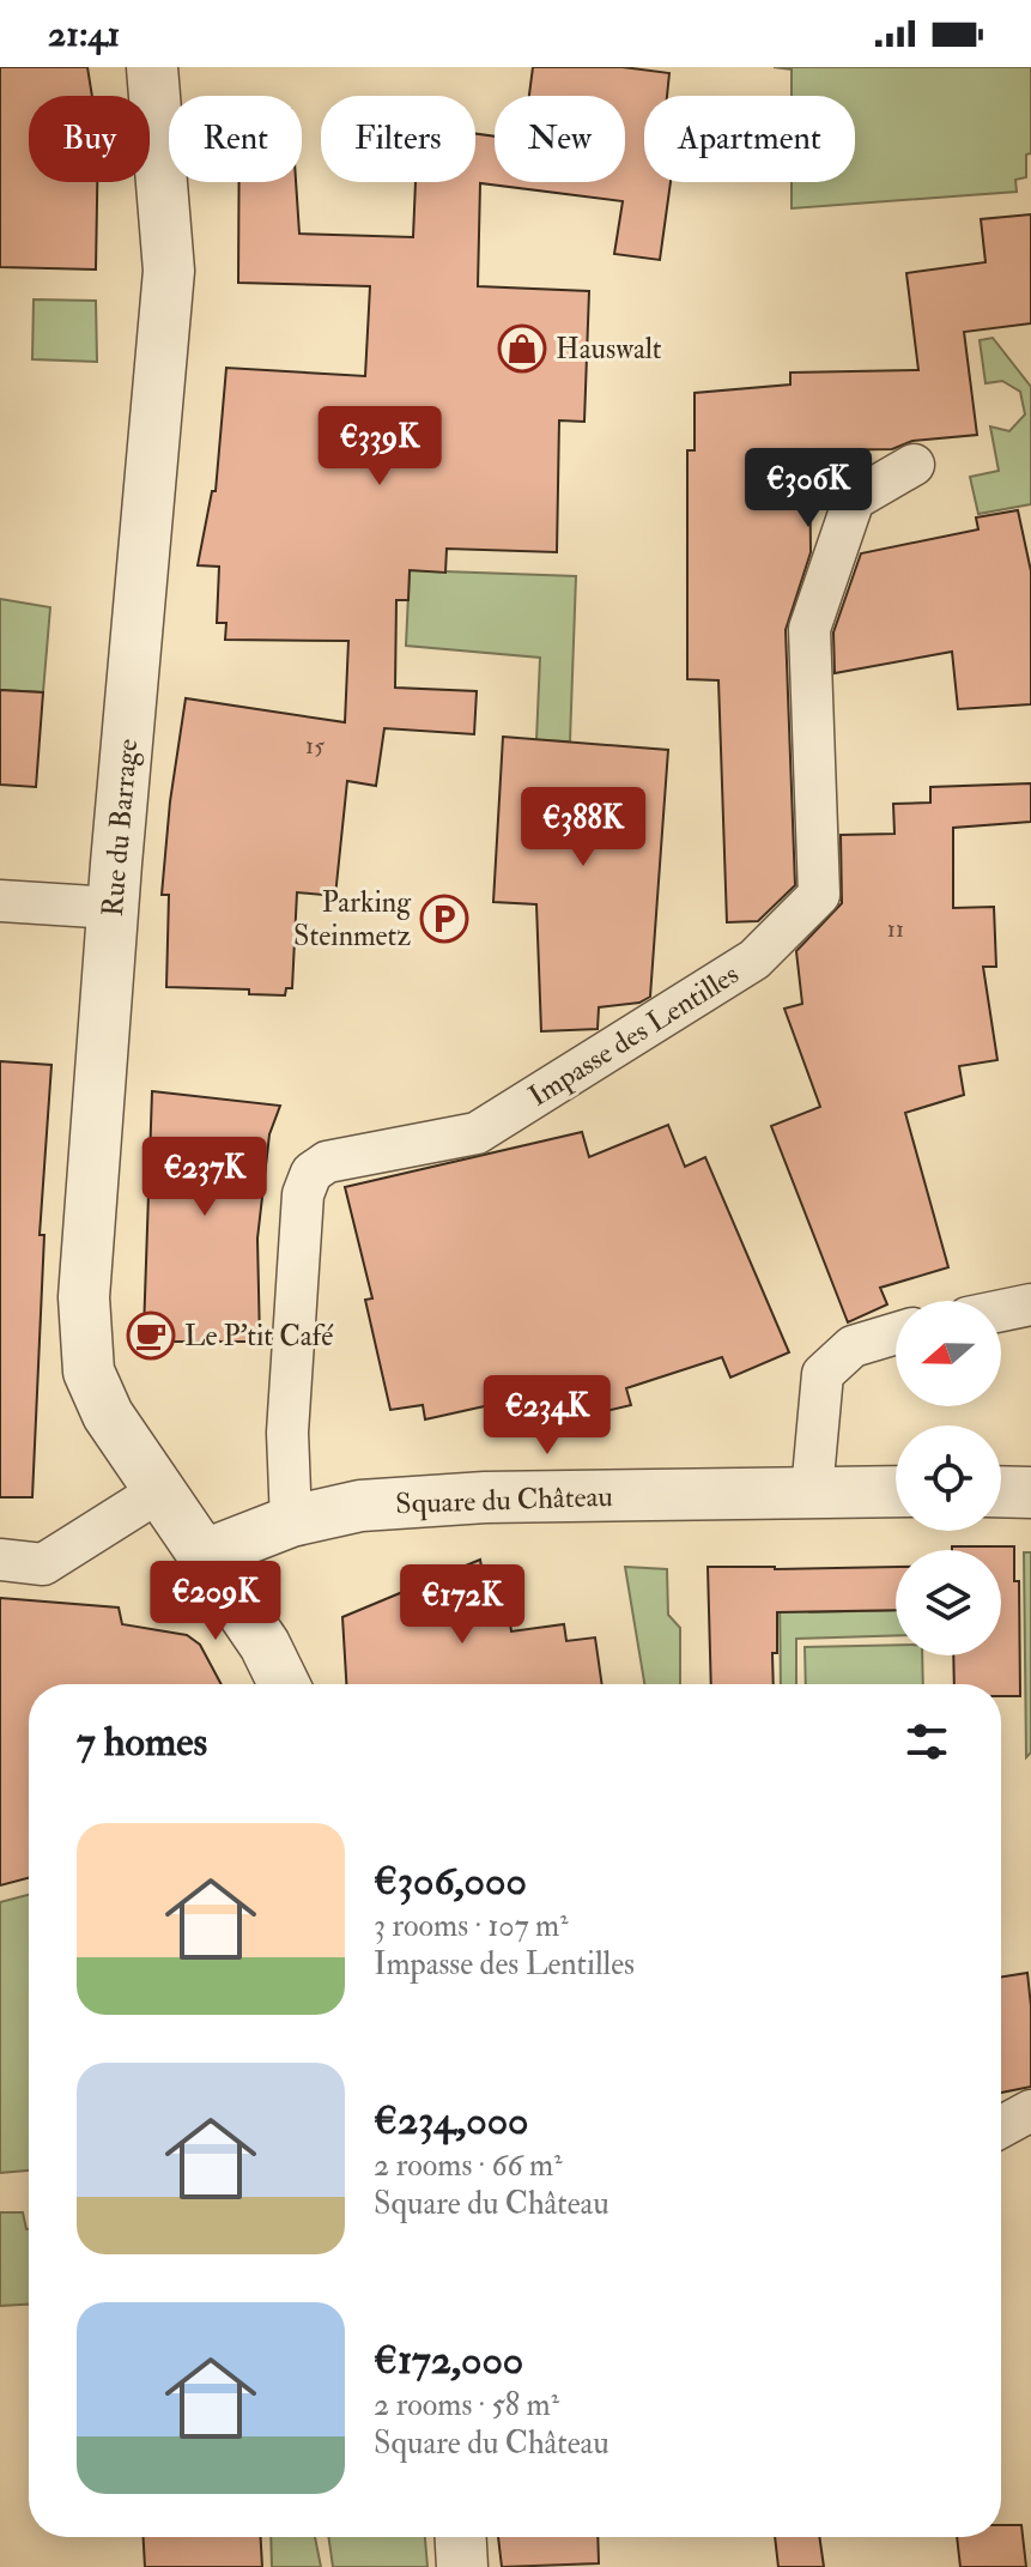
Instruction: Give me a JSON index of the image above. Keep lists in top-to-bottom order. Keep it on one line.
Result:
{"streets":{"street":["Rue du Barrage","Impasse des Lentilles","Square du Château"]},"crossings":[["Rue du Barrage","Square du Château"],["Impasse des Lentilles","Square du Château"]],"places":{"shop":["Hauswalt"],"parking":["Parking Steinmetz"],"cafe":["Le P'tit Café"]},"house_numbers":["15","11"],"north":"left","page":{"status":"21:41","chip":["Buy","Rent","Filters","New","Apartment"],"price":["€339K","€306K","€388K","€237K","€234K","€209K","€172K"],"heading":"7 homes","list":[{"name":"€306,000","note":"3 rooms · 107 m² · Impasse des Lentilles"},{"name":"€234,000","note":"2 rooms · 66 m² · Square du Château"},{"name":"€172,000","note":"2 rooms · 58 m² · Square du Château"}]}}
